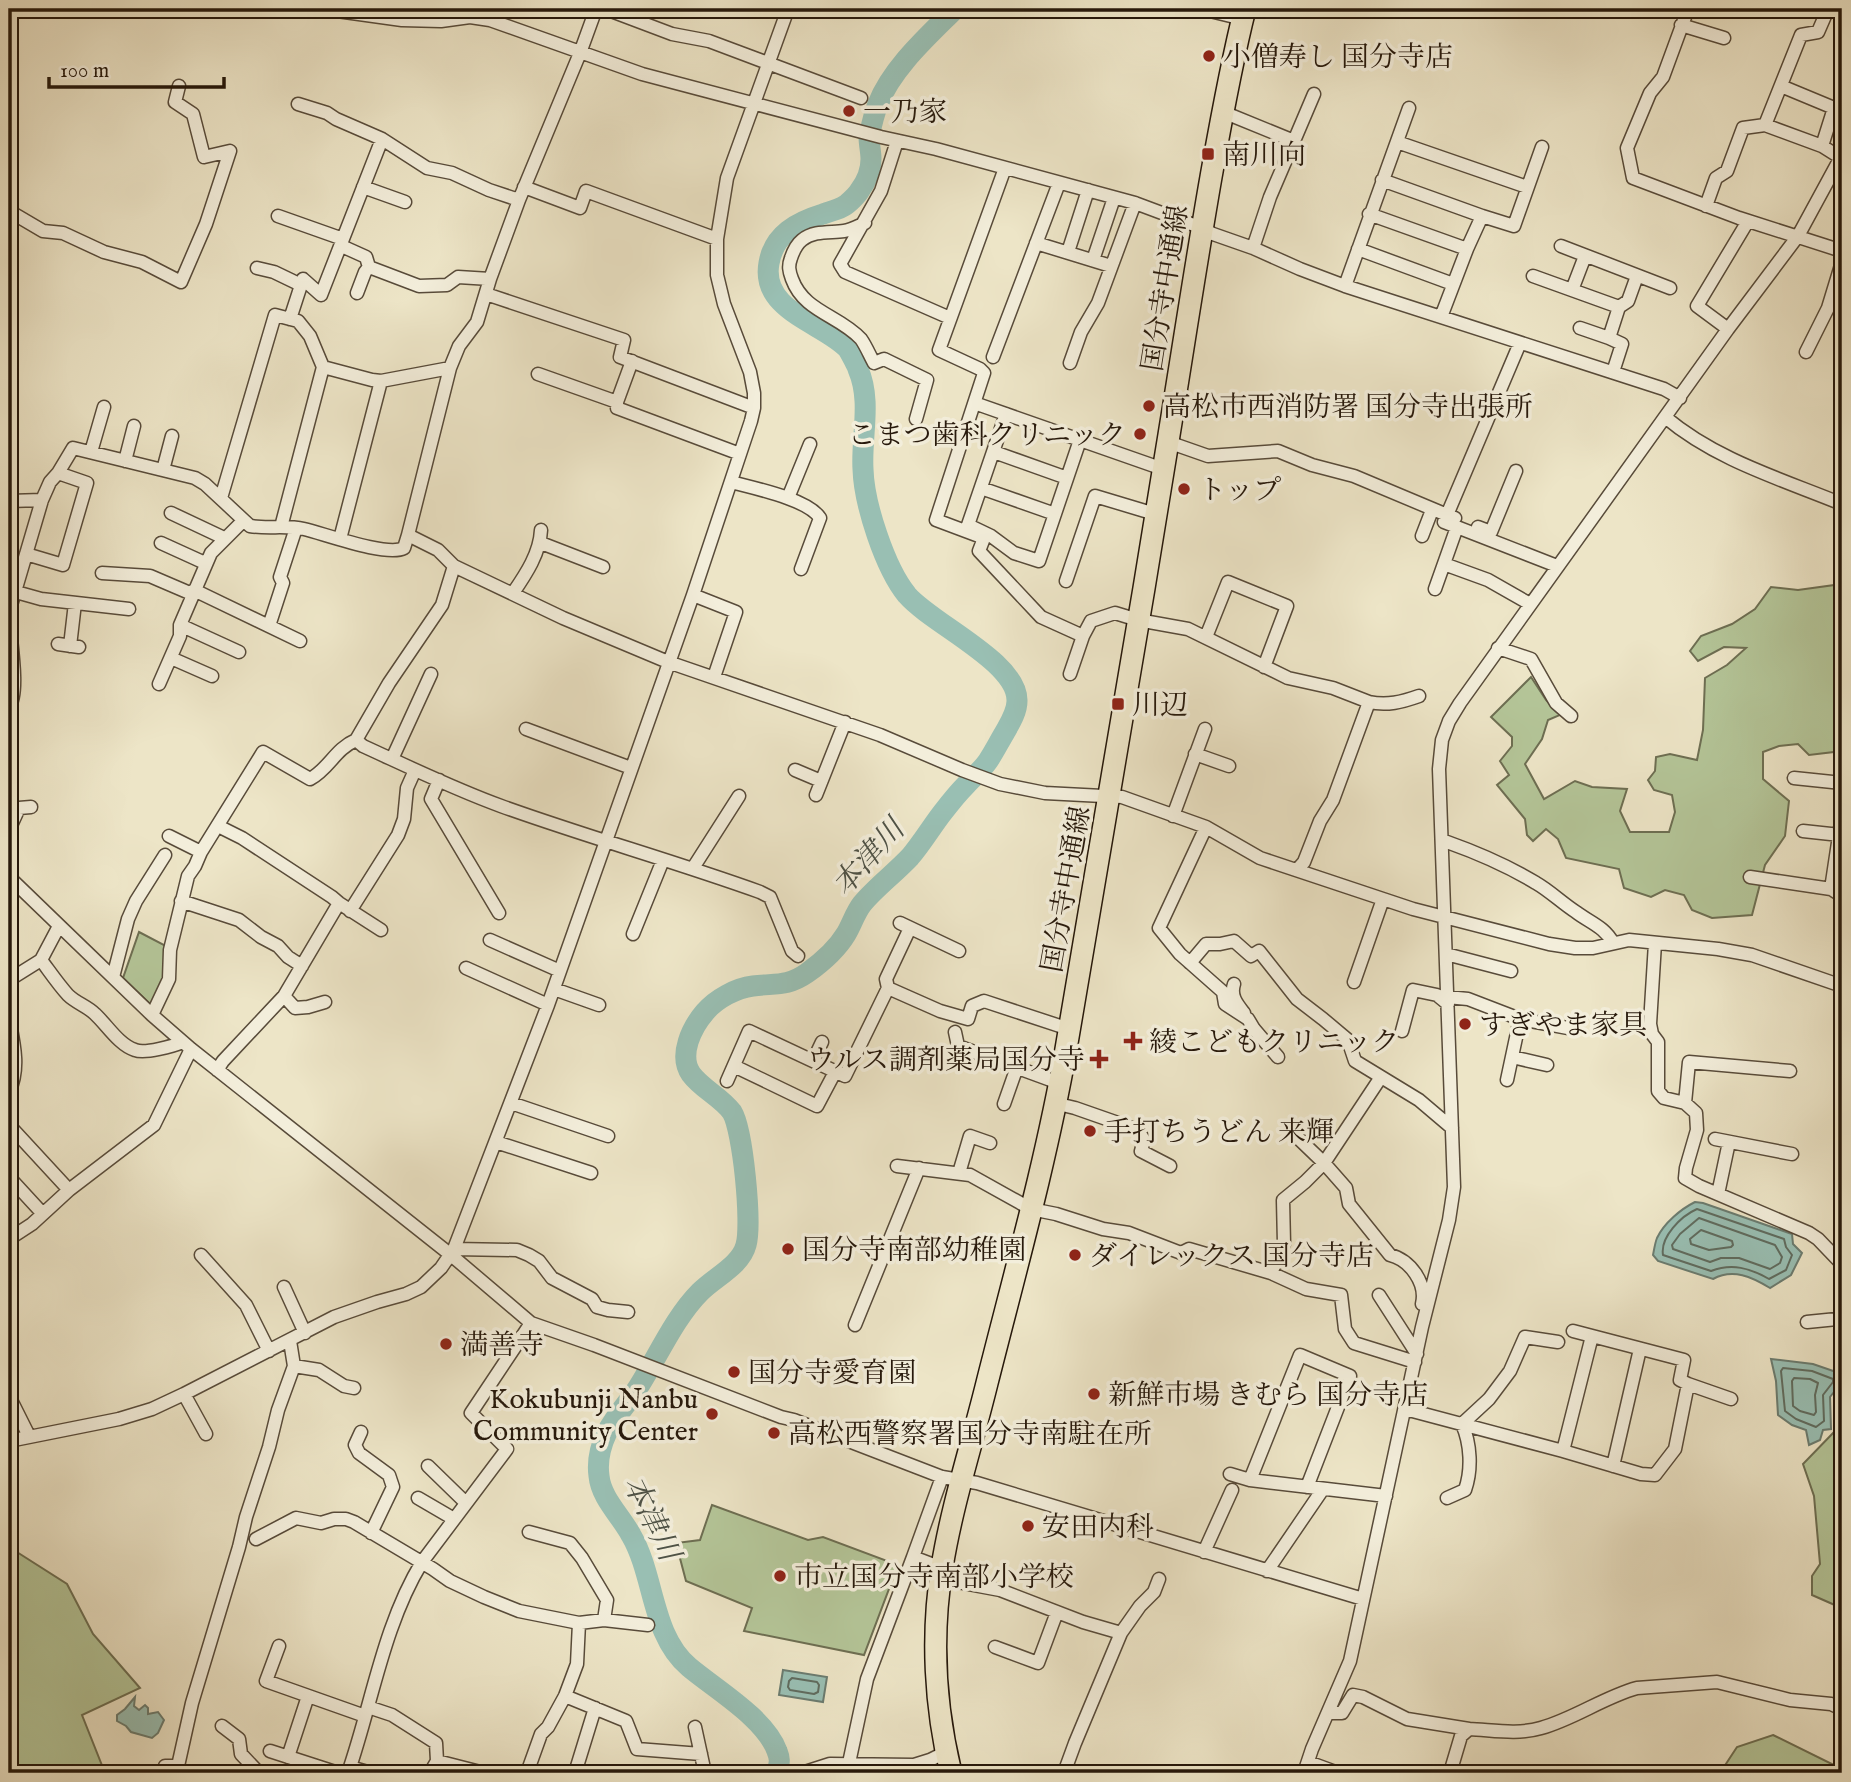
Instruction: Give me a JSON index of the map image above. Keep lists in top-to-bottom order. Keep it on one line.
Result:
{"streets":{"main road":["国分寺中通線"]},"water":["本津川"],"places":{"other":["小僧寿し 国分寺店","一乃家","高松市西消防署 国分寺出張所","こまつ歯科クリニック","トップ","すぎやま家具","手打ちうどん 来輝","国分寺南部幼稚園","ダイレックス 国分寺店","満善寺","国分寺愛育園","新鮮市場 きむら 国分寺店","Kokubunji Nanbu Community Center","高松西警察署国分寺南駐在所","安田内科","市立国分寺南部小学校"],"transit":["南川向","川辺"],"health":["綾こどもクリニック","ウルス調剤薬局国分寺"]},"scale_bar":"100 m"}
